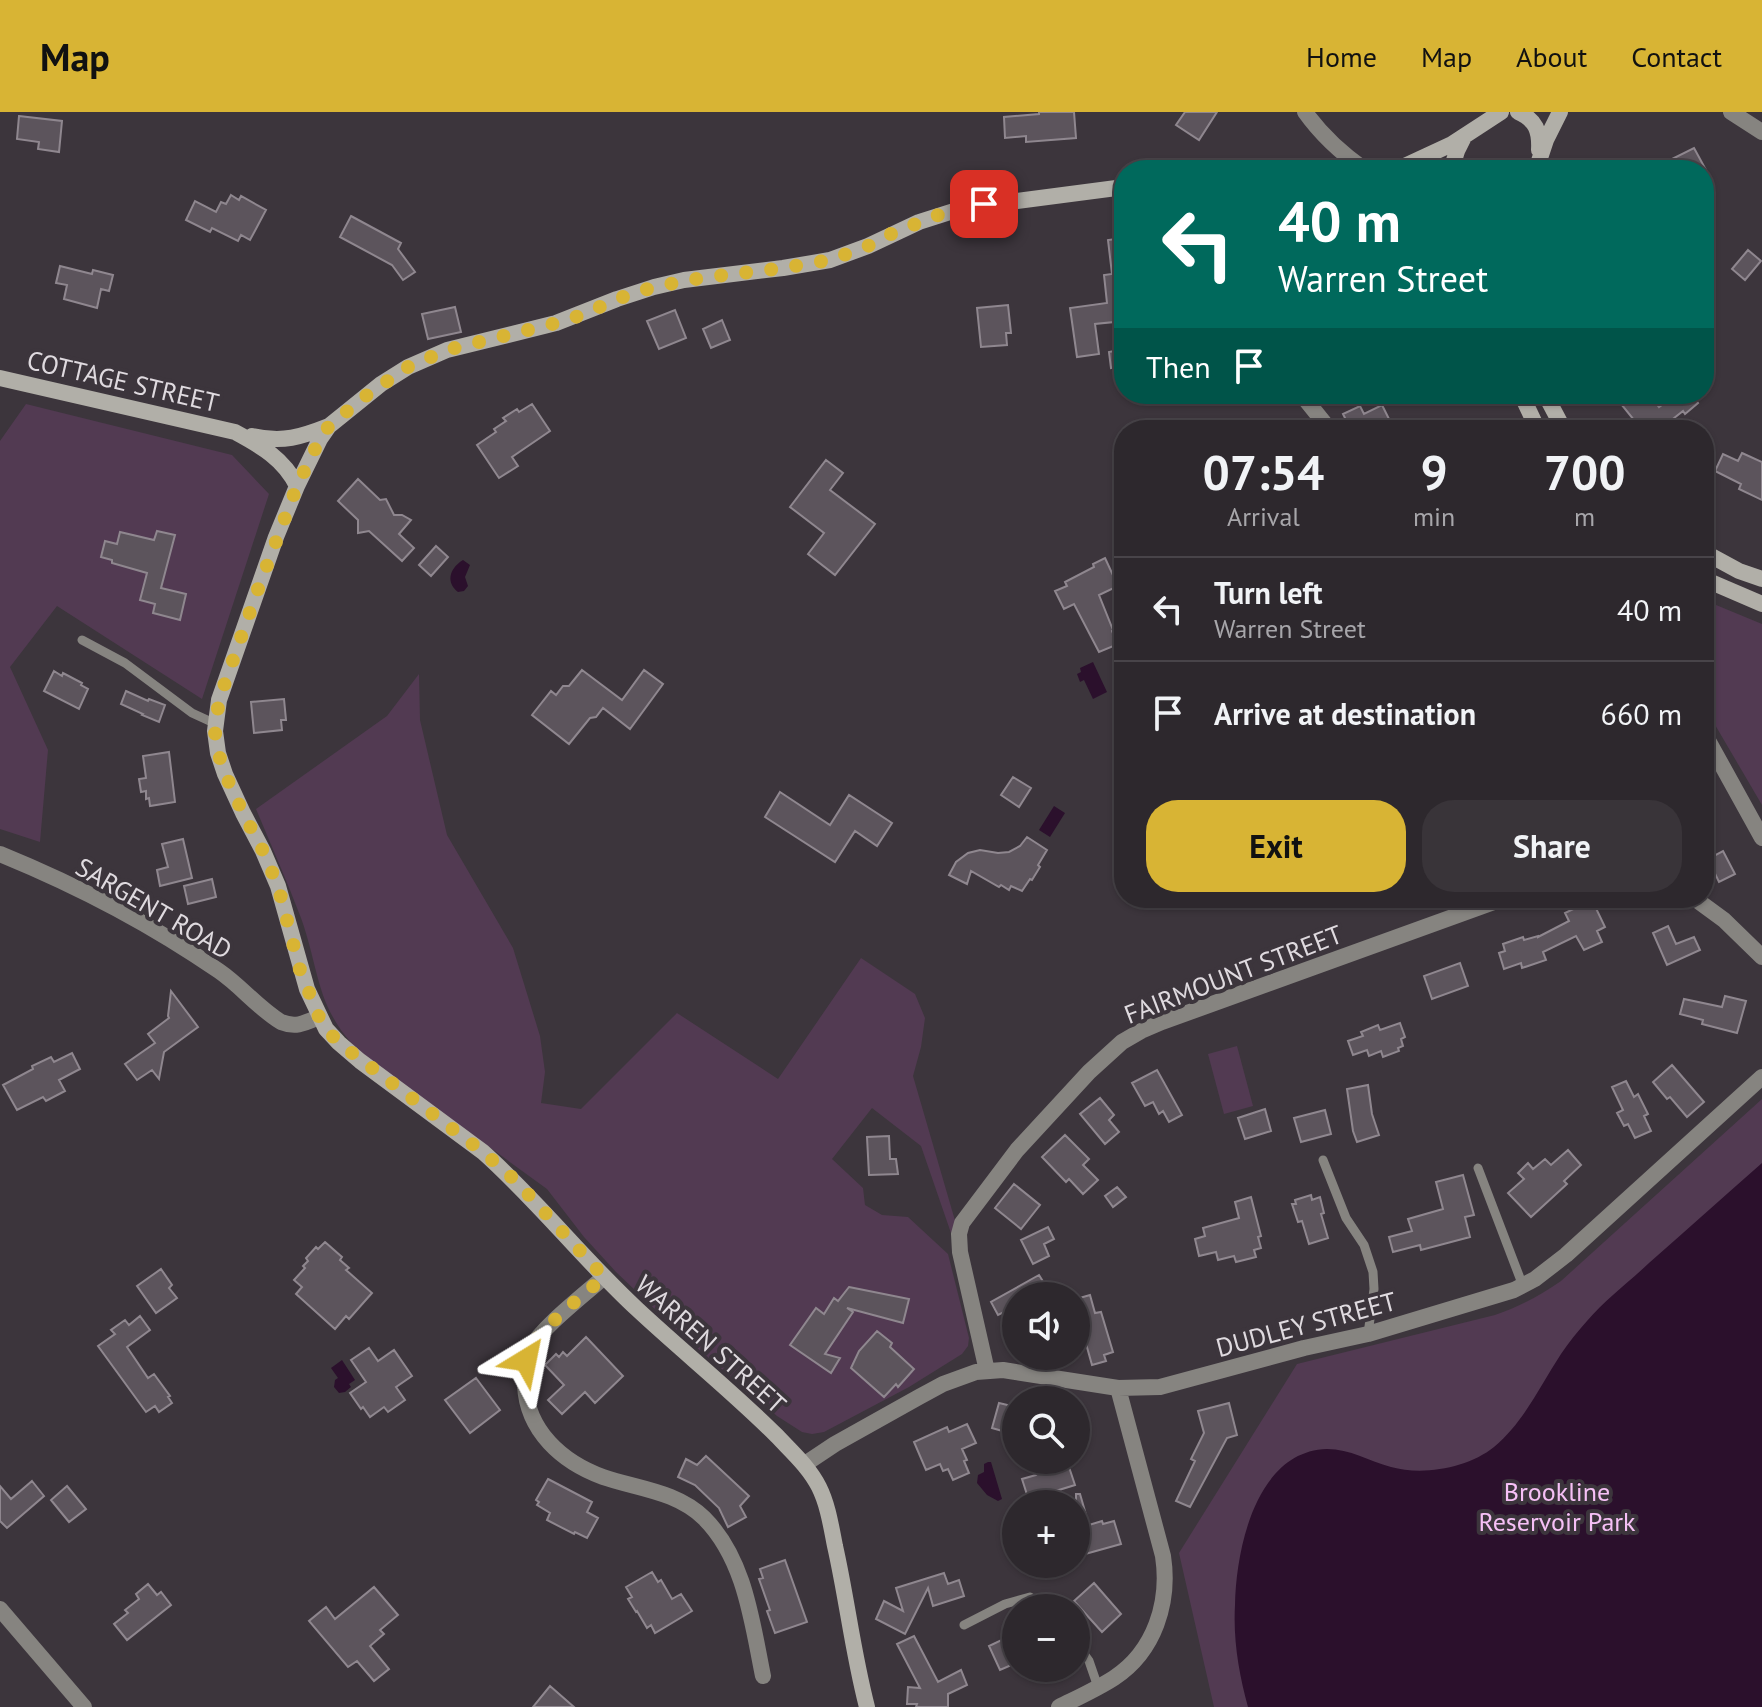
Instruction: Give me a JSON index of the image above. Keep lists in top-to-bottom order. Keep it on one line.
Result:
{"streets":{"street":["COTTAGE STREET","SARGENT ROAD","FAIRMOUNT STREET","DUDLEY STREET","WARREN STREET"]},"crossings":[["COTTAGE STREET","WARREN STREET"],["SARGENT ROAD","WARREN STREET"],["FAIRMOUNT STREET","DUDLEY STREET"],["DUDLEY STREET","WARREN STREET"]],"parks":["Brookline Reservoir Park"],"page":{"header":"Map","nav":["Home","Map","About","Contact"],"turn":["40 m","Warren Street"],"then":"Then","eta":["07:54","Arrival","9","min","700","m"],"list":[{"name":"Turn left","note":"Warren Street","value":"40 m"},{"name":"Arrive at destination","value":"660 m"}],"buttons":["Exit","Share"],"map_buttons":["+","−"]}}
